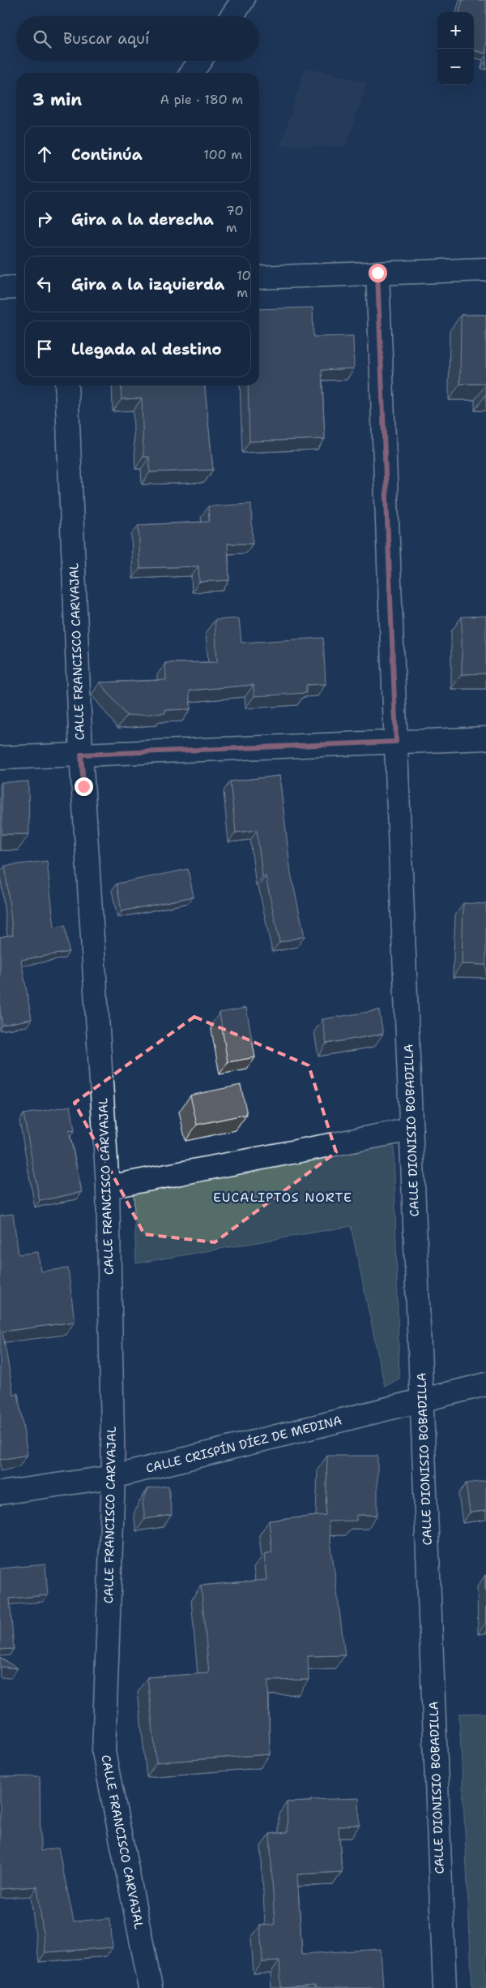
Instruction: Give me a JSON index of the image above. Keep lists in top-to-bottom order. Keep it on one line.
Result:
{"streets":{"street":["CALLE FRANCISCO CARVAJAL","CALLE DIONISIO BOBADILLA","CALLE CRISPÍN DÍEZ DE MEDINA"]},"crossings":[["CALLE FRANCISCO CARVAJAL","CALLE CRISPÍN DÍEZ DE MEDINA"],["CALLE DIONISIO BOBADILLA","CALLE CRISPÍN DÍEZ DE MEDINA"]],"districts":["EUCALIPTOS NORTE"],"page":{"map_buttons":["+","−"],"search":"Buscar aquí","heading":["3 min","A pie · 180 m"],"list":[["Continúa","100 m"],["Gira a la derecha","70 m"],["Gira a la izquierda","10 m"],"Llegada al destino"]}}
